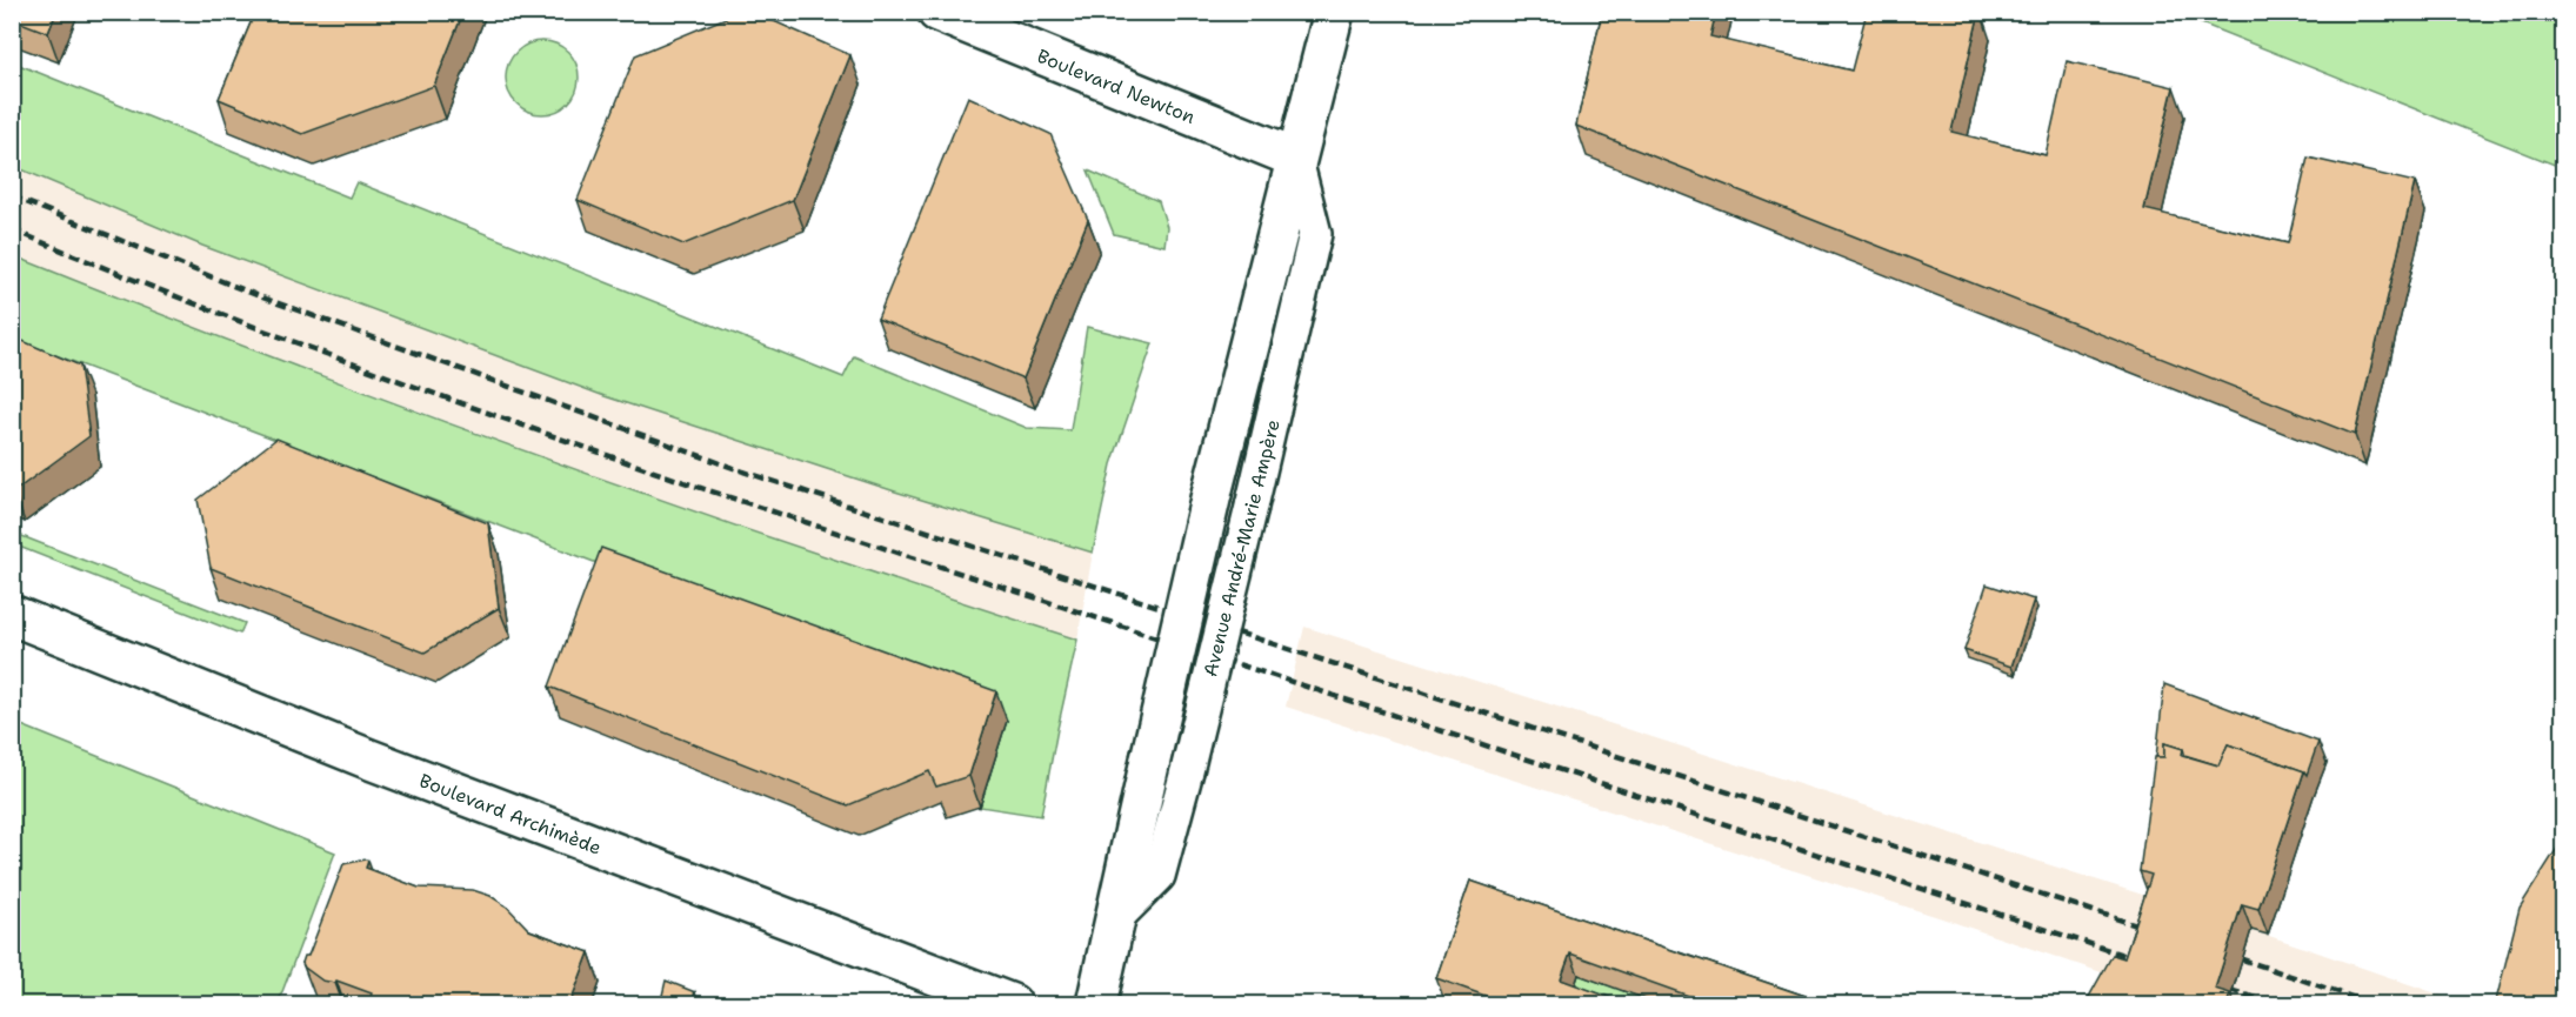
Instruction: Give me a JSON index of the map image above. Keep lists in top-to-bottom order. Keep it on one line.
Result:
{"streets":{"street":["Boulevard Newton","Avenue André-Marie Ampère","Boulevard Archimède"]},"crossings":[["Boulevard Newton","Avenue André-Marie Ampère"]]}
